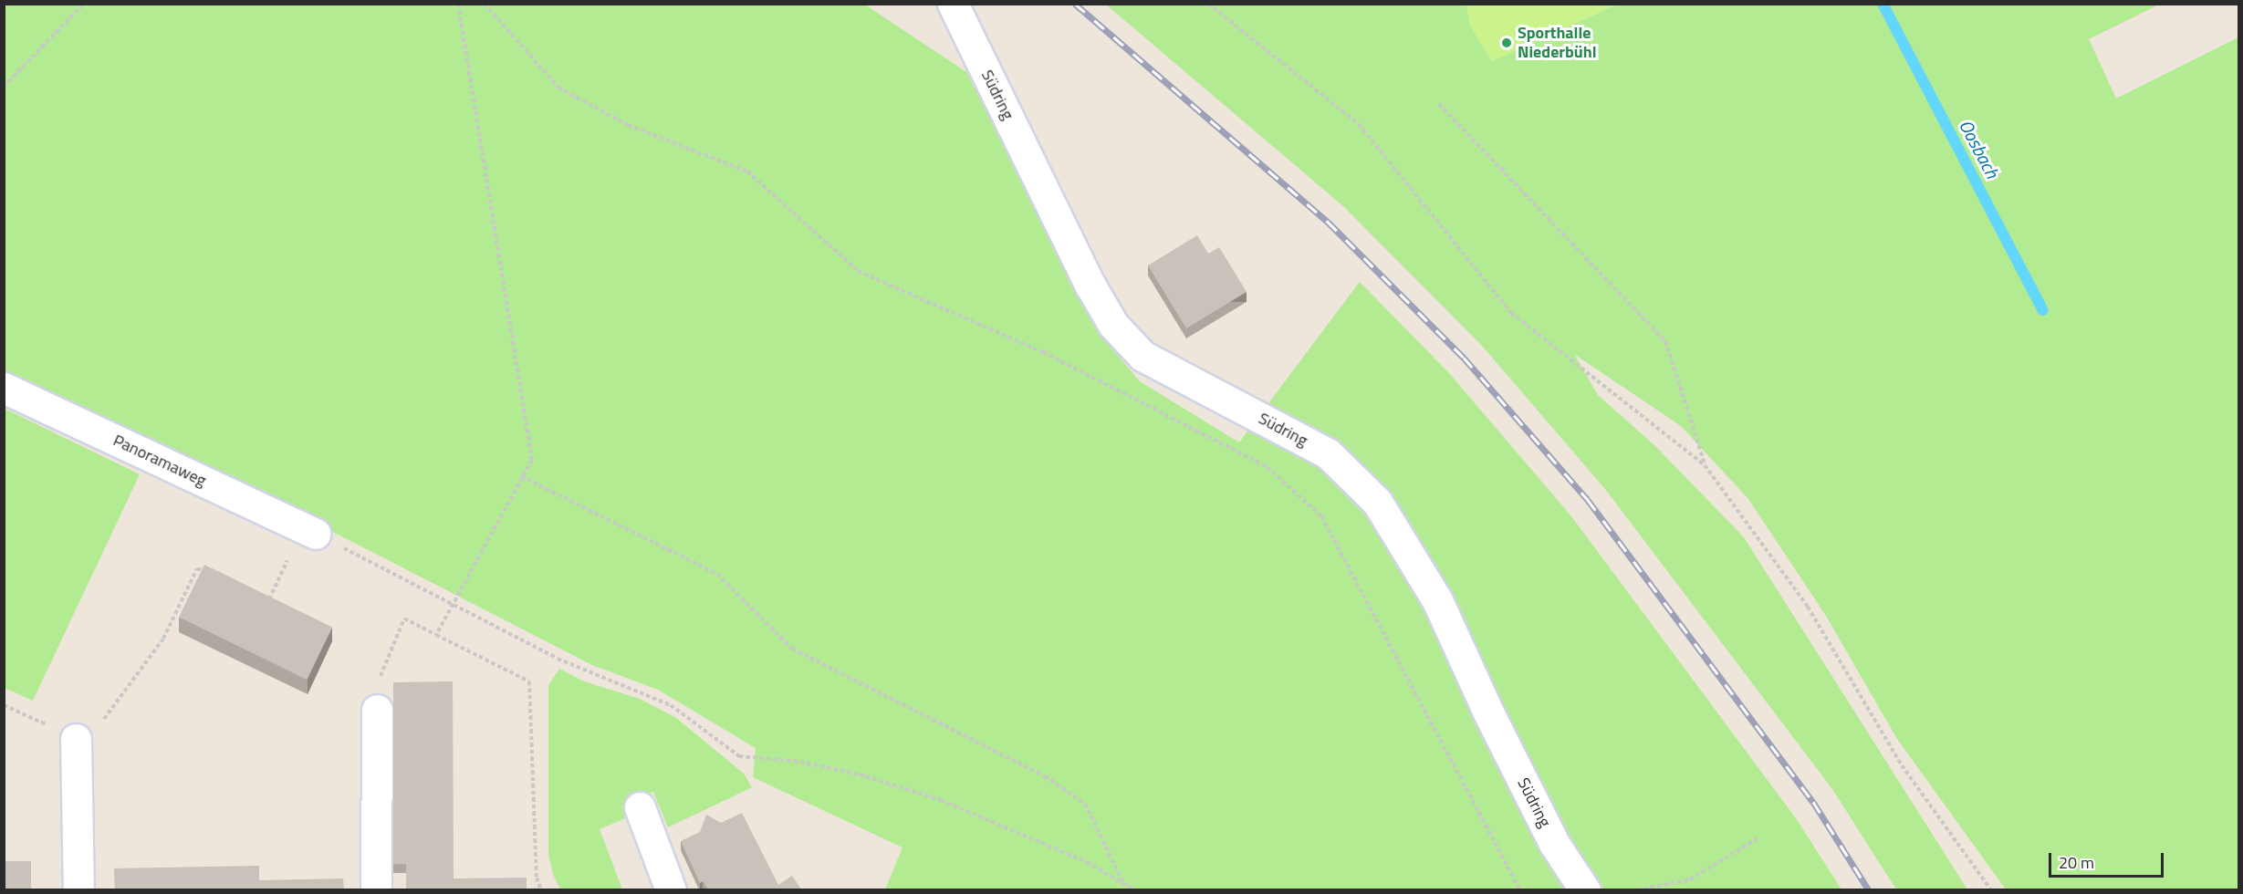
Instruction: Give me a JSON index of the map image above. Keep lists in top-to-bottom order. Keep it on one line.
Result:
{"streets":{"street":["Südring","Panoramaweg"]},"water":["Oosbach"],"places":["Sporthalle Niederbühl"],"scale_bar":"20 m"}
